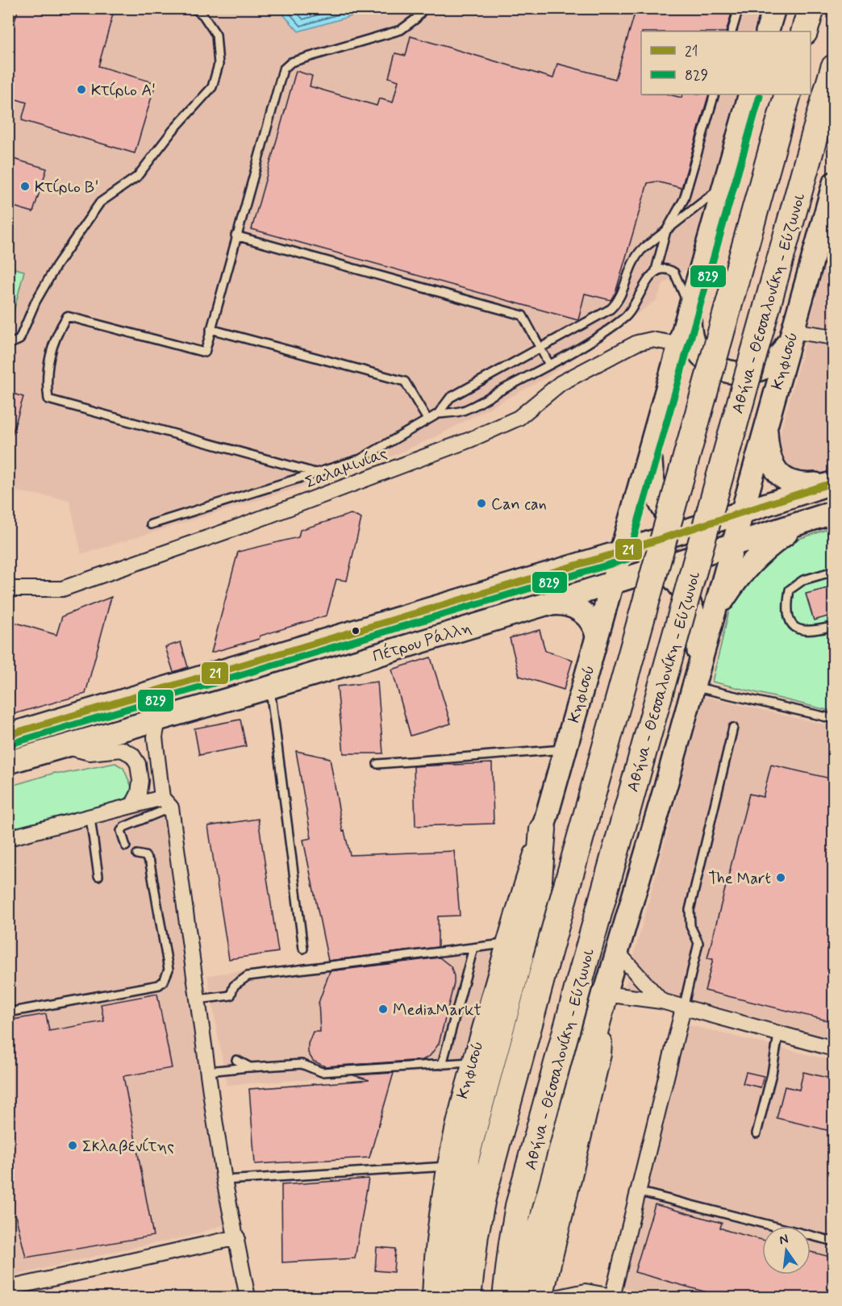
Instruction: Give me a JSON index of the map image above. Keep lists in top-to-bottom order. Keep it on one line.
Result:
{"streets":{"highway":["Αθήνα - Θεσσαλονίκη - Εύζωνοι"],"main road":["Κηφισού","Πέτρου Ράλλη"],"street":["Σαλαμινίας"]},"crossings":[["Κηφισού","Σαλαμινίας"],["Κηφισού","Πέτρου Ράλλη"]],"places":["Κτίριο Α'","Κτίριο Β'","Can can","The Mart","MediaMarkt","Σκλαβενίτης"],"lines":["transit line 829","transit line 21"],"legend":["21","829"],"north":"top"}
